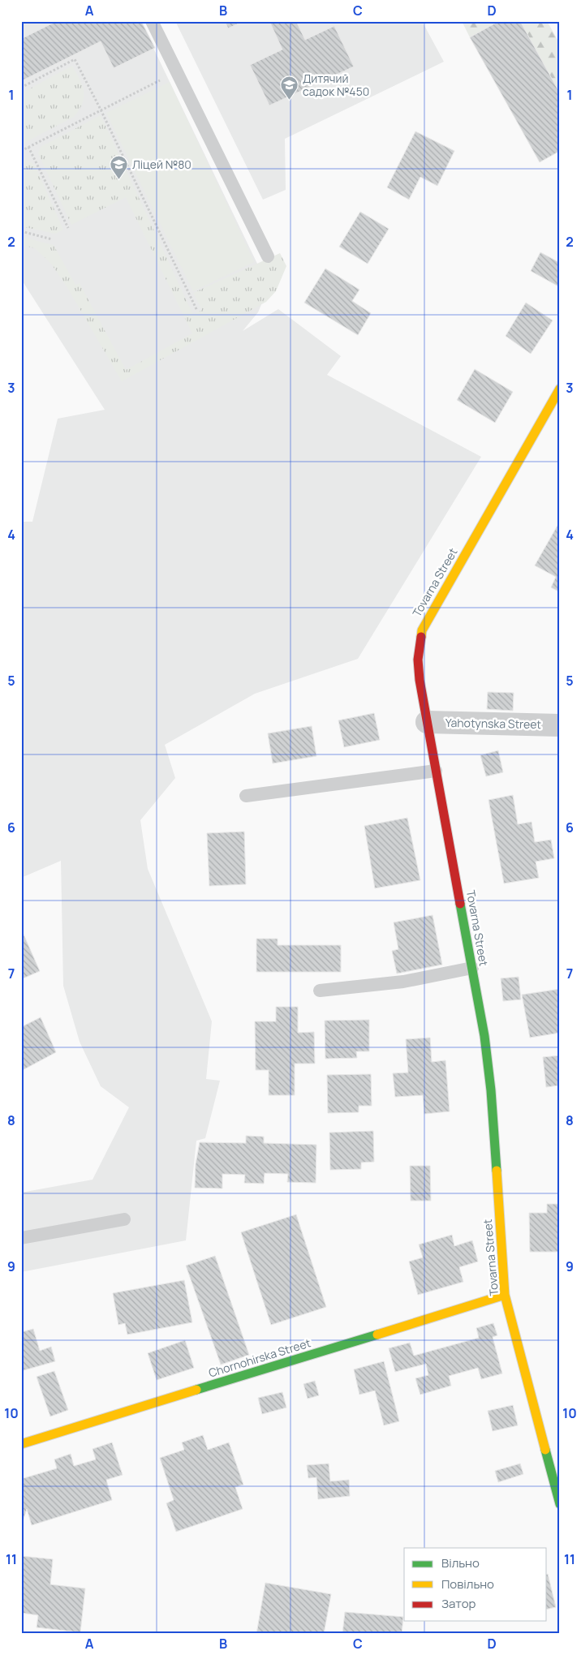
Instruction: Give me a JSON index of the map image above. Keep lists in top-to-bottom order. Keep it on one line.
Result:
{"streets":{"street":["Tovarna Street","Yahotynska Street","Chornohirska Street"]},"crossings":[["Tovarna Street","Yahotynska Street"],["Tovarna Street","Chornohirska Street"]],"places":{"school or university":["Дитячий садок №450","Ліцей №80"]},"legend":["Вільно","Повільно","Затор"],"grid":{"columns":["A","B","C","D"],"rows":["1","2","3","4","5","6","7","8","9","10","11"]}}
